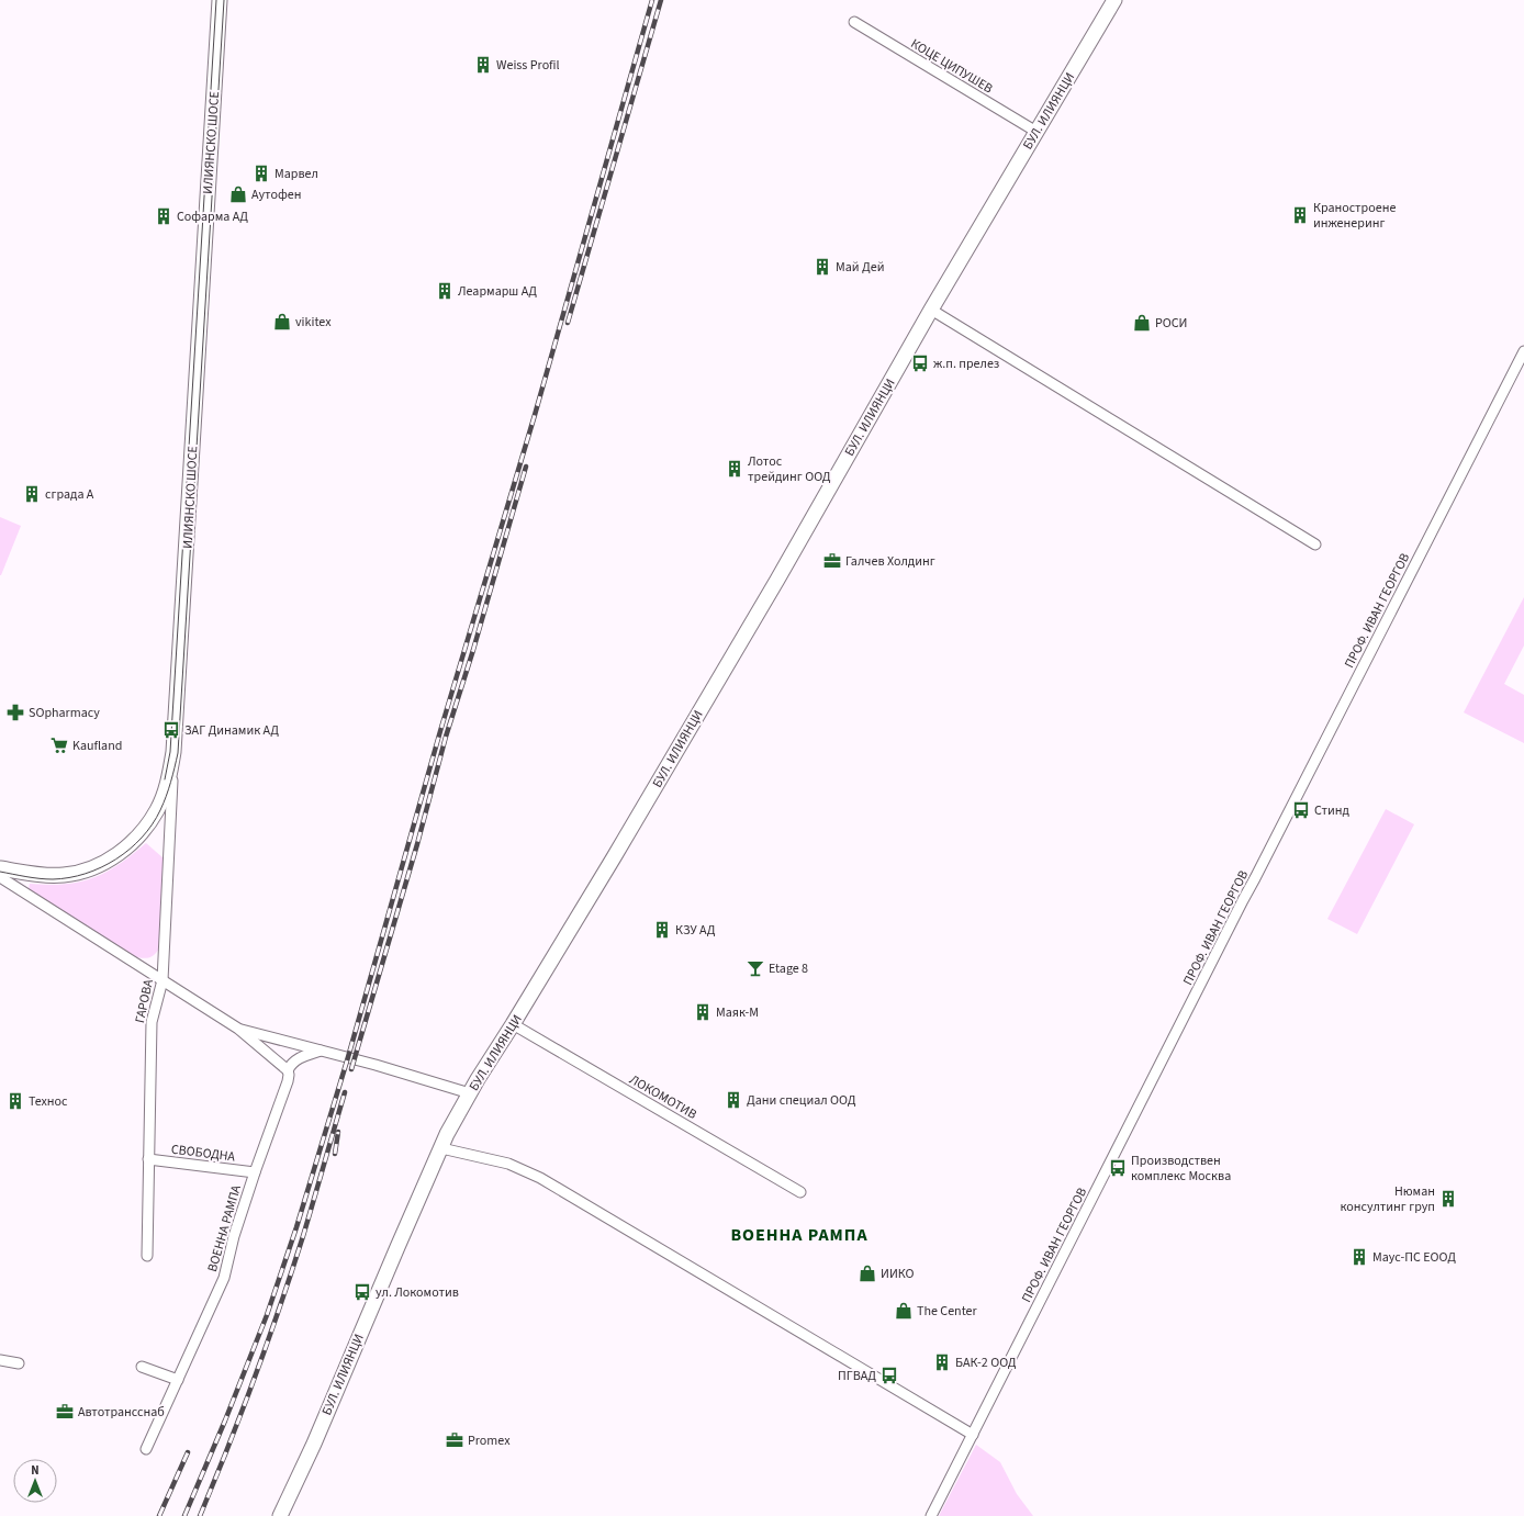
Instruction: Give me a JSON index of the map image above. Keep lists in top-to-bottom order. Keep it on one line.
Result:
{"streets":{"street":["КОЦЕ ЦИПУШЕВ","БУЛ. ИЛИЯНЦИ","ИЛИЯНСКО ШОСЕ","ПРОФ. ИВАН ГЕОРГОВ","ГАРОВА","ЛОКОМОТИВ","СВОБОДНА","ВОЕННА РАМПА"]},"crossings":[["КОЦЕ ЦИПУШЕВ","БУЛ. ИЛИЯНЦИ"],["БУЛ. ИЛИЯНЦИ","ЛОКОМОТИВ"],["ИЛИЯНСКО ШОСЕ","ГАРОВА"],["ГАРОВА","СВОБОДНА"],["СВОБОДНА","ВОЕННА РАМПА"]],"districts":["ВОЕННА РАМПА"],"places":{"building":["Weiss Profil","Марвел","Краностроене инженеринг","Софарма АД","Май Дей","Леармарш АД","Лотос трейдинг ООД","сграда А","КЗУ АД","Маяк-М","Дани специал ООД","Технос","Нюман консултинг груп","Маус-ПС ЕООД","БАК-2 ООД"],"shop":["Аутофен","vikitex","РОСИ","ИИКО","The Center"],"bus stop":["ж.п. прелез","ЗАГ Динамик АД","Стинд","Производствен комплекс Москва","ул. Локомотив","ПГВАД"],"office":["Галчев Холдинг","Автотрансснаб","Promex"],"pharmacy":["SOpharmacy"],"supermarket":["Kaufland"],"bar":["Etage 8"]},"north":"top"}
